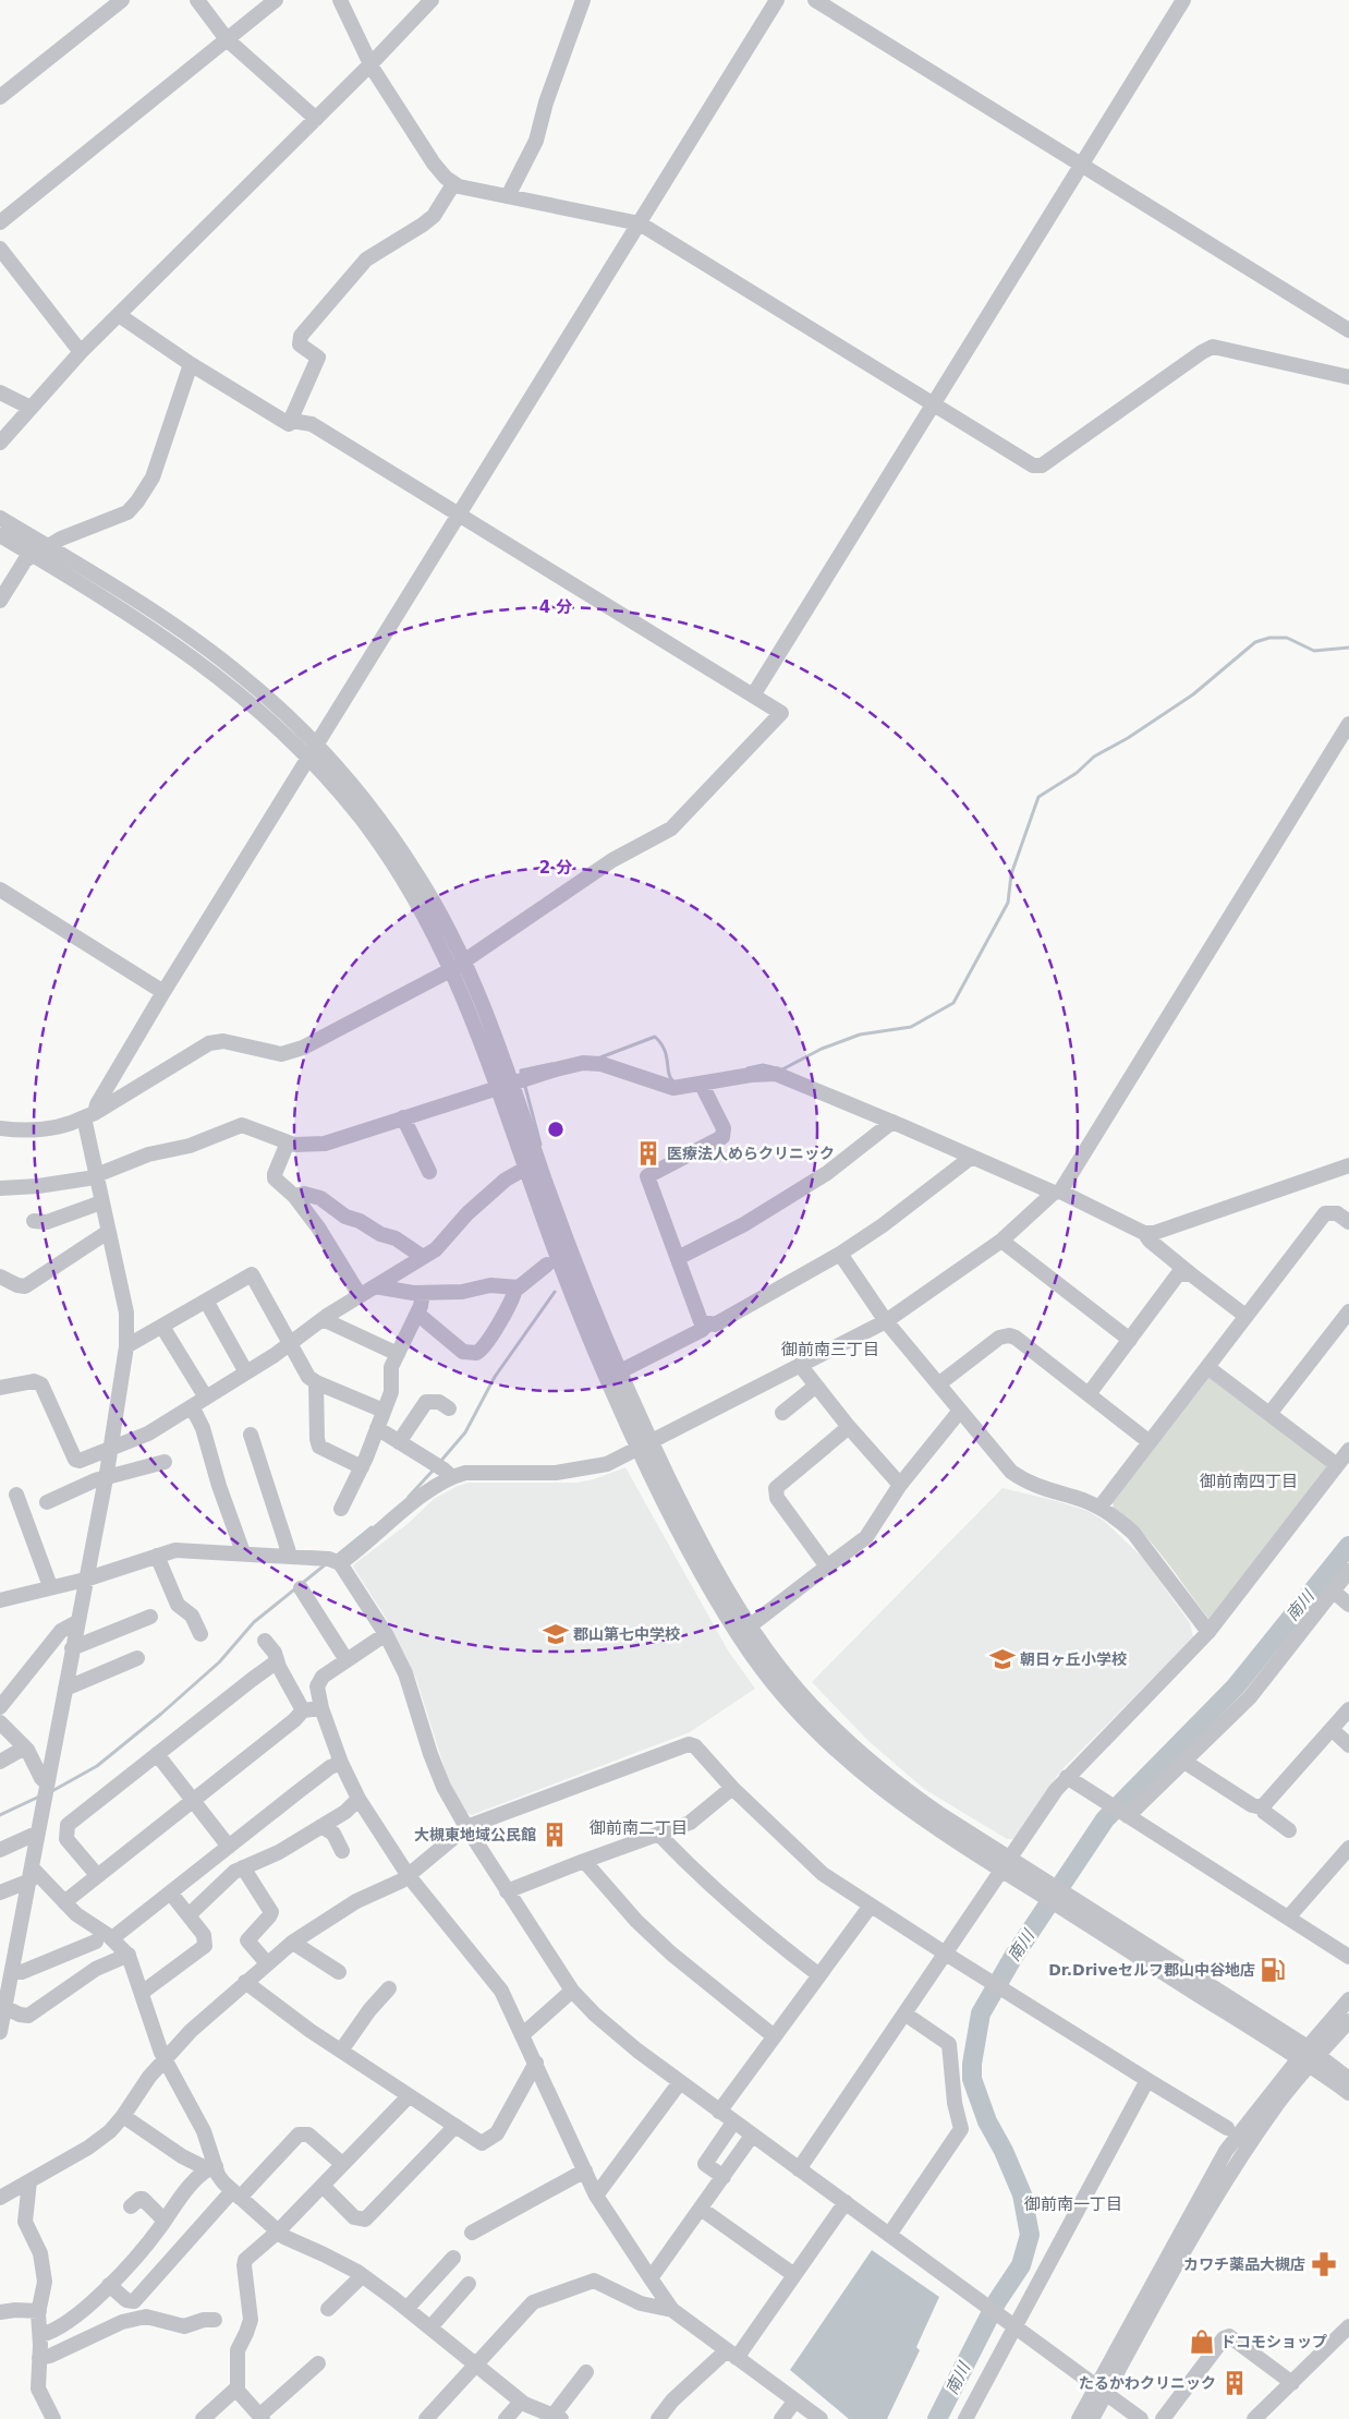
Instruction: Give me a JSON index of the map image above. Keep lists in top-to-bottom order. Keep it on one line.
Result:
{"districts":["御前南三丁目","御前南四丁目","御前南二丁目","御前南一丁目"],"water":["南川"],"places":{"building":["医療法人めらクリニック","大槻東地域公民館","たるかわクリニック"],"school or university":["郡山第七中学校","朝日ヶ丘小学校"],"fuel station":["Dr.Driveセルフ郡山中谷地店"],"pharmacy":["カワチ薬品大槻店"],"shop":["ドコモショップ"]},"rings":["4 分","2 分"]}
